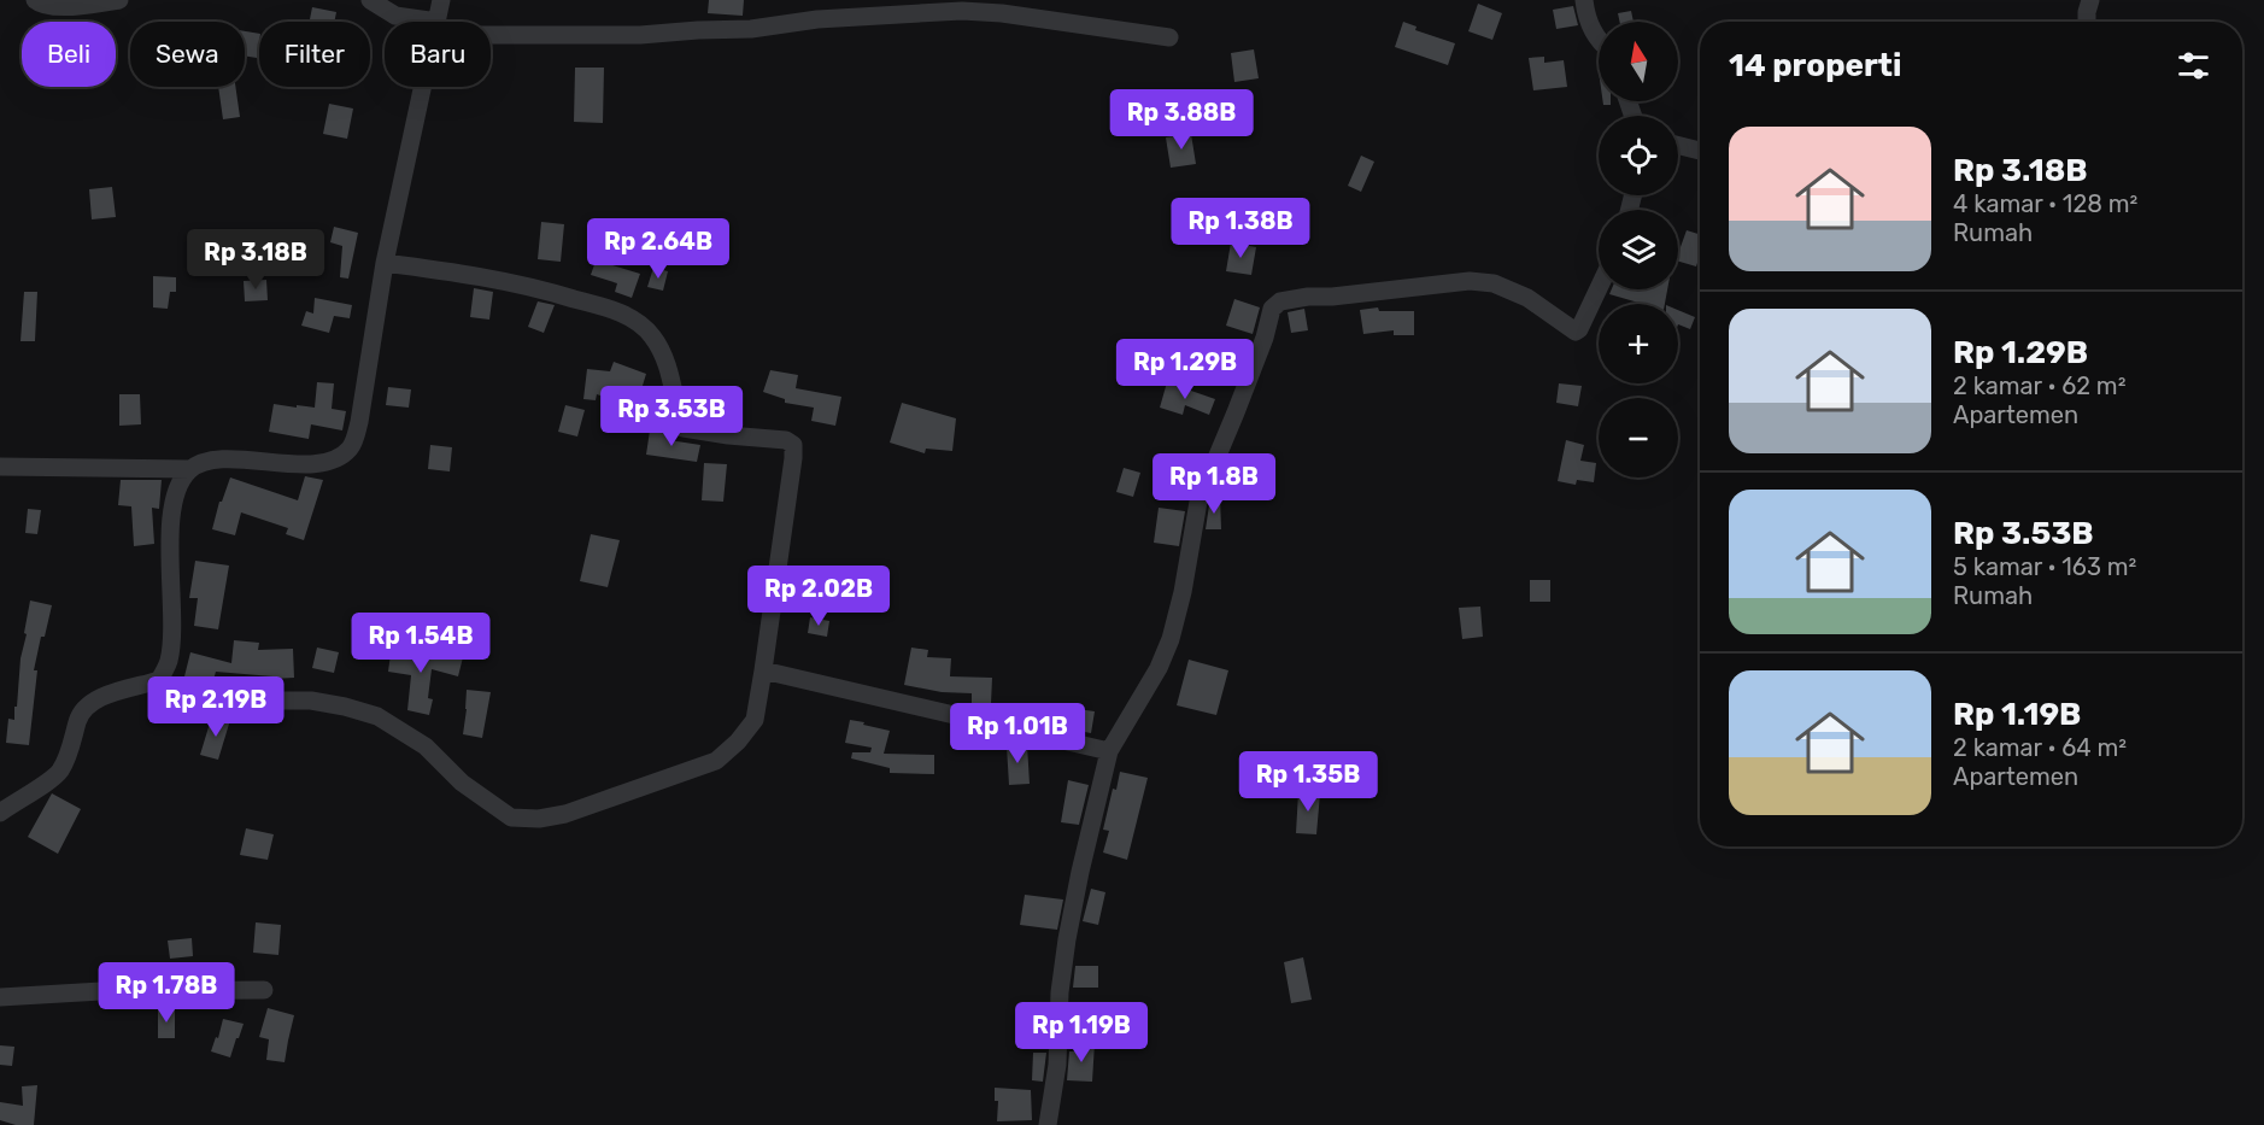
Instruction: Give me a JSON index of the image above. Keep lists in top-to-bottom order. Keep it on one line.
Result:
{"north":"top","page":{"map_buttons":["+","−"],"chip":["Beli","Sewa","Filter","Baru"],"heading":"14 properti","price":["Rp 3.88B","Rp 1.38B","Rp 2.64B","Rp 3.18B","Rp 1.29B","Rp 3.53B","Rp 1.8B","Rp 2.02B","Rp 1.54B","Rp 2.19B","Rp 1.01B","Rp 1.35B","Rp 1.78B","Rp 1.19B"],"list":[{"name":"Rp 3.18B","note":"4 kamar · 128 m² · Rumah"},{"name":"Rp 1.29B","note":"2 kamar · 62 m² · Apartemen"},{"name":"Rp 3.53B","note":"5 kamar · 163 m² · Rumah"},{"name":"Rp 1.19B","note":"2 kamar · 64 m² · Apartemen"}]}}
